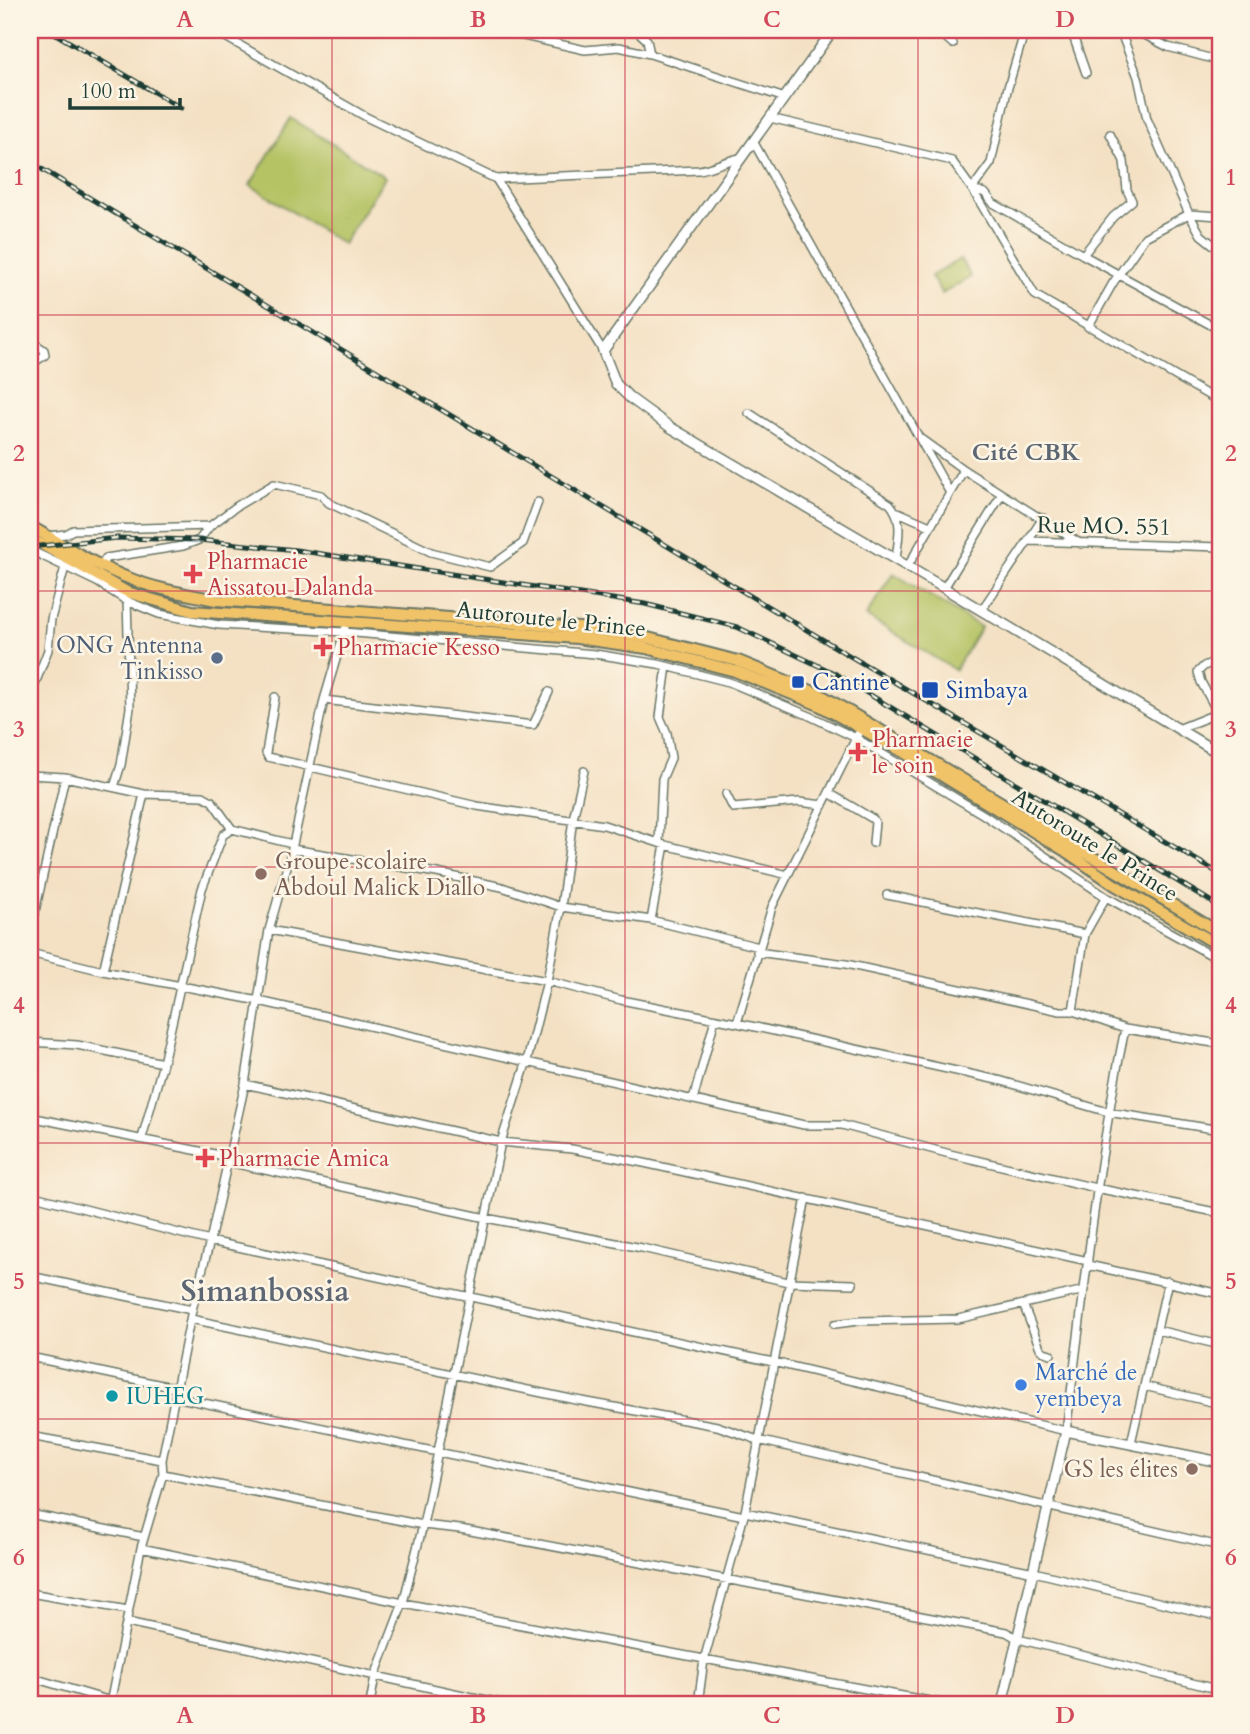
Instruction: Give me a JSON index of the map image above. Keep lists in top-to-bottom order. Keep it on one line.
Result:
{"streets":{"main road":["Autoroute le Prince"],"street":["Rue MO. 551"]},"districts":["Cité CBK","Simanbossia"],"places":{"health":["Pharmacie Aissatou Dalanda","Pharmacie Kesso","Pharmacie le soin","Pharmacie Amica"],"other":["ONG Antenna Tinkisso","Groupe scolaire Abdoul Malick Diallo","Marché de yembeya","IUHEG","GS les élites"],"transit":["Cantine","Simbaya"]},"scale_bar":"100 m","grid":{"columns":["A","B","C","D"],"rows":["1","2","3","4","5","6"]}}
